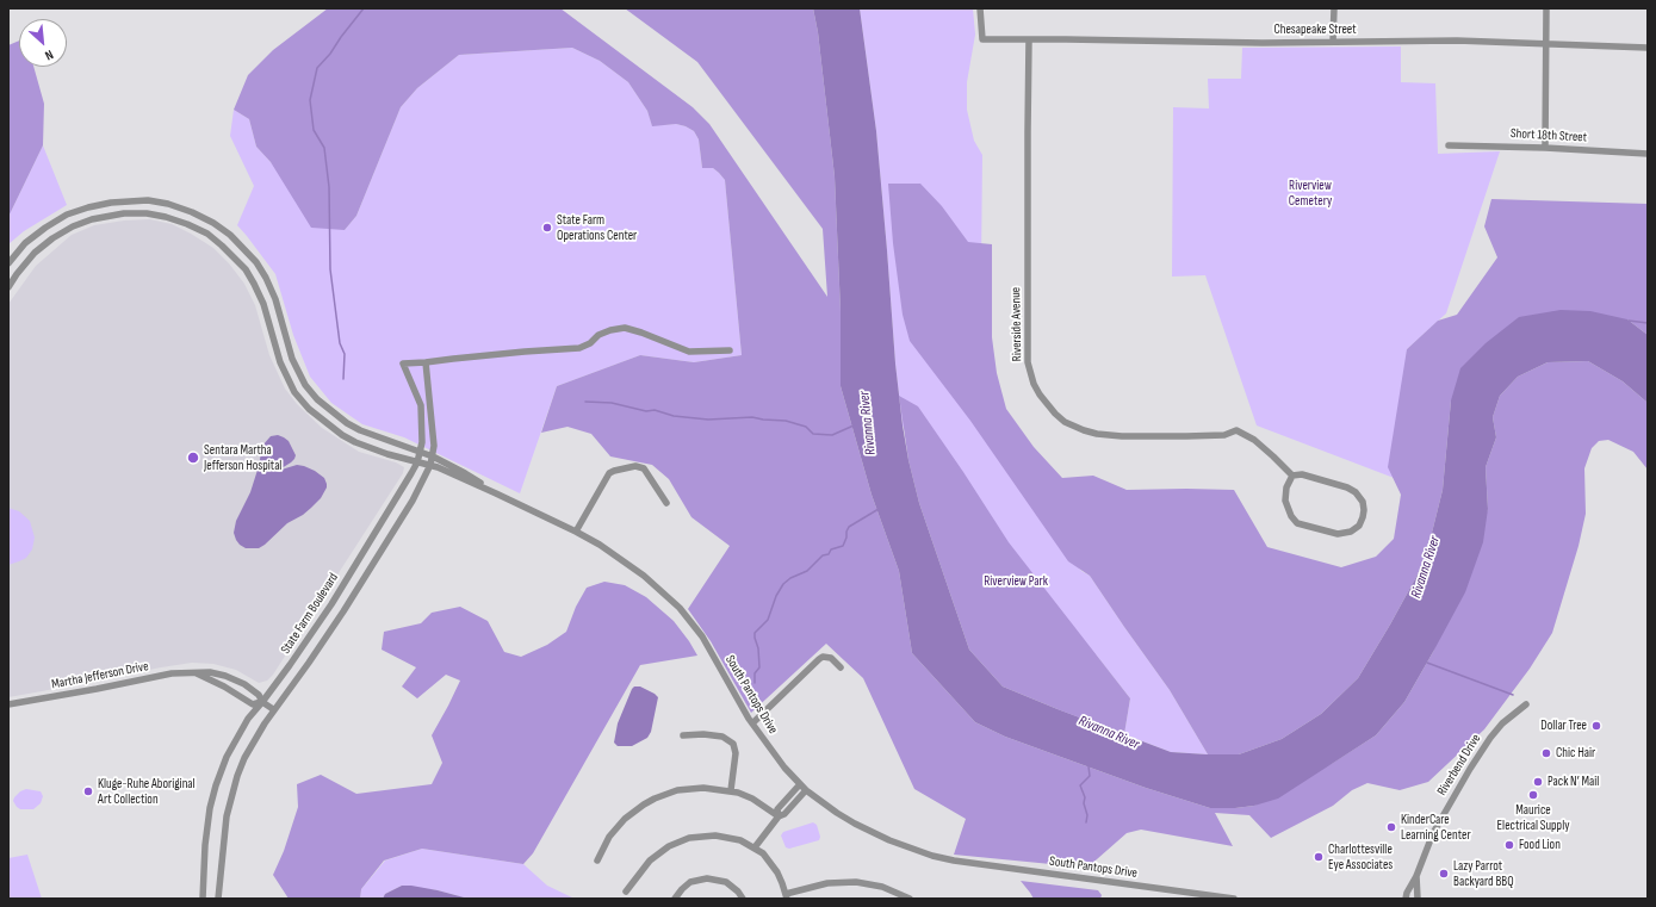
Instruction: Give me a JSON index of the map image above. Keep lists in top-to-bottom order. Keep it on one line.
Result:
{"streets":{"street":["Chesapeake Street","Short 18th Street","Riverside Avenue","State Farm Boulevard","Martha Jefferson Drive","South Pantops Drive","Riverbend Drive"]},"crossings":[["Chesapeake Street","Riverside Avenue"],["State Farm Boulevard","Martha Jefferson Drive"],["State Farm Boulevard","South Pantops Drive"]],"water":["Rivanna River"],"parks":["Riverview Cemetery","Riverview Park"],"places":["State Farm Operations Center","Sentara Martha Jefferson Hospital","Dollar Tree","Chic Hair","Pack N’ Mail","Kluge-Ruhe Aboriginal Art Collection","Maurice Electrical Supply","KinderCare Learning Center","Food Lion","Charlottesville Eye Associates","Lazy Parrot Backyard BBQ"],"north":"bottom right"}
